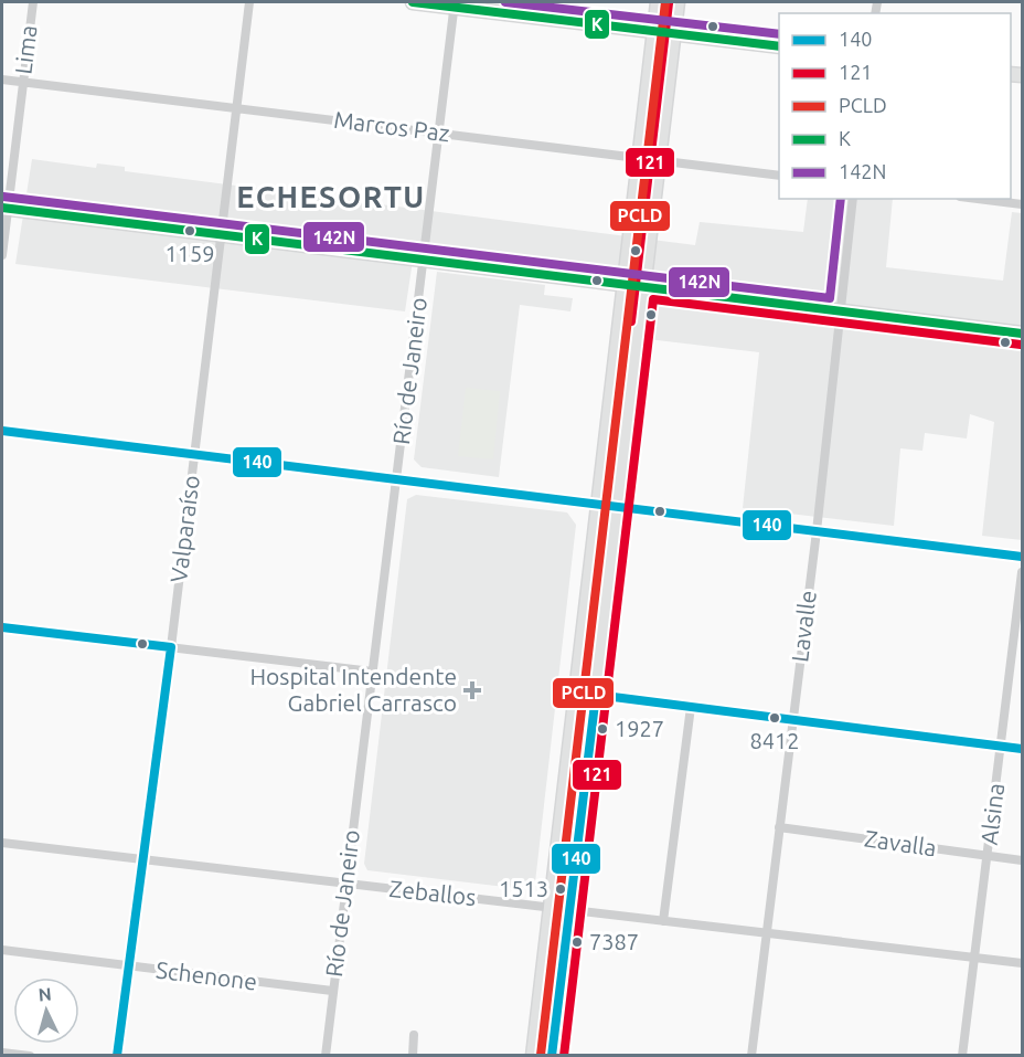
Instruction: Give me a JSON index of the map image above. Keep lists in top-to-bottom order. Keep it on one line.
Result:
{"streets":{"street":["Lima","Marcos Paz","Río de Janeiro","Valparaíso","Lavalle","Alsina","Zavalla","Zeballos","Schenone"]},"crossings":[["Lima","Marcos Paz"],["Marcos Paz","Río de Janeiro"],["Marcos Paz","Valparaíso"],["Río de Janeiro","Zeballos"],["Río de Janeiro","Schenone"],["Valparaíso","Zeballos"],["Valparaíso","Schenone"],["Lavalle","Zavalla"],["Lavalle","Zeballos"],["Alsina","Zavalla"],["Alsina","Zeballos"]],"districts":["ECHESORTU"],"places":{"other":["1159","8412","1927","1513","7387"],"health":["Hospital Intendente Gabriel Carrasco"]},"lines":["transit line PCLD","transit line K","transit line 142N","transit line 121","transit line 140"],"legend":["140","121","PCLD","K","142N"],"north":"top"}
